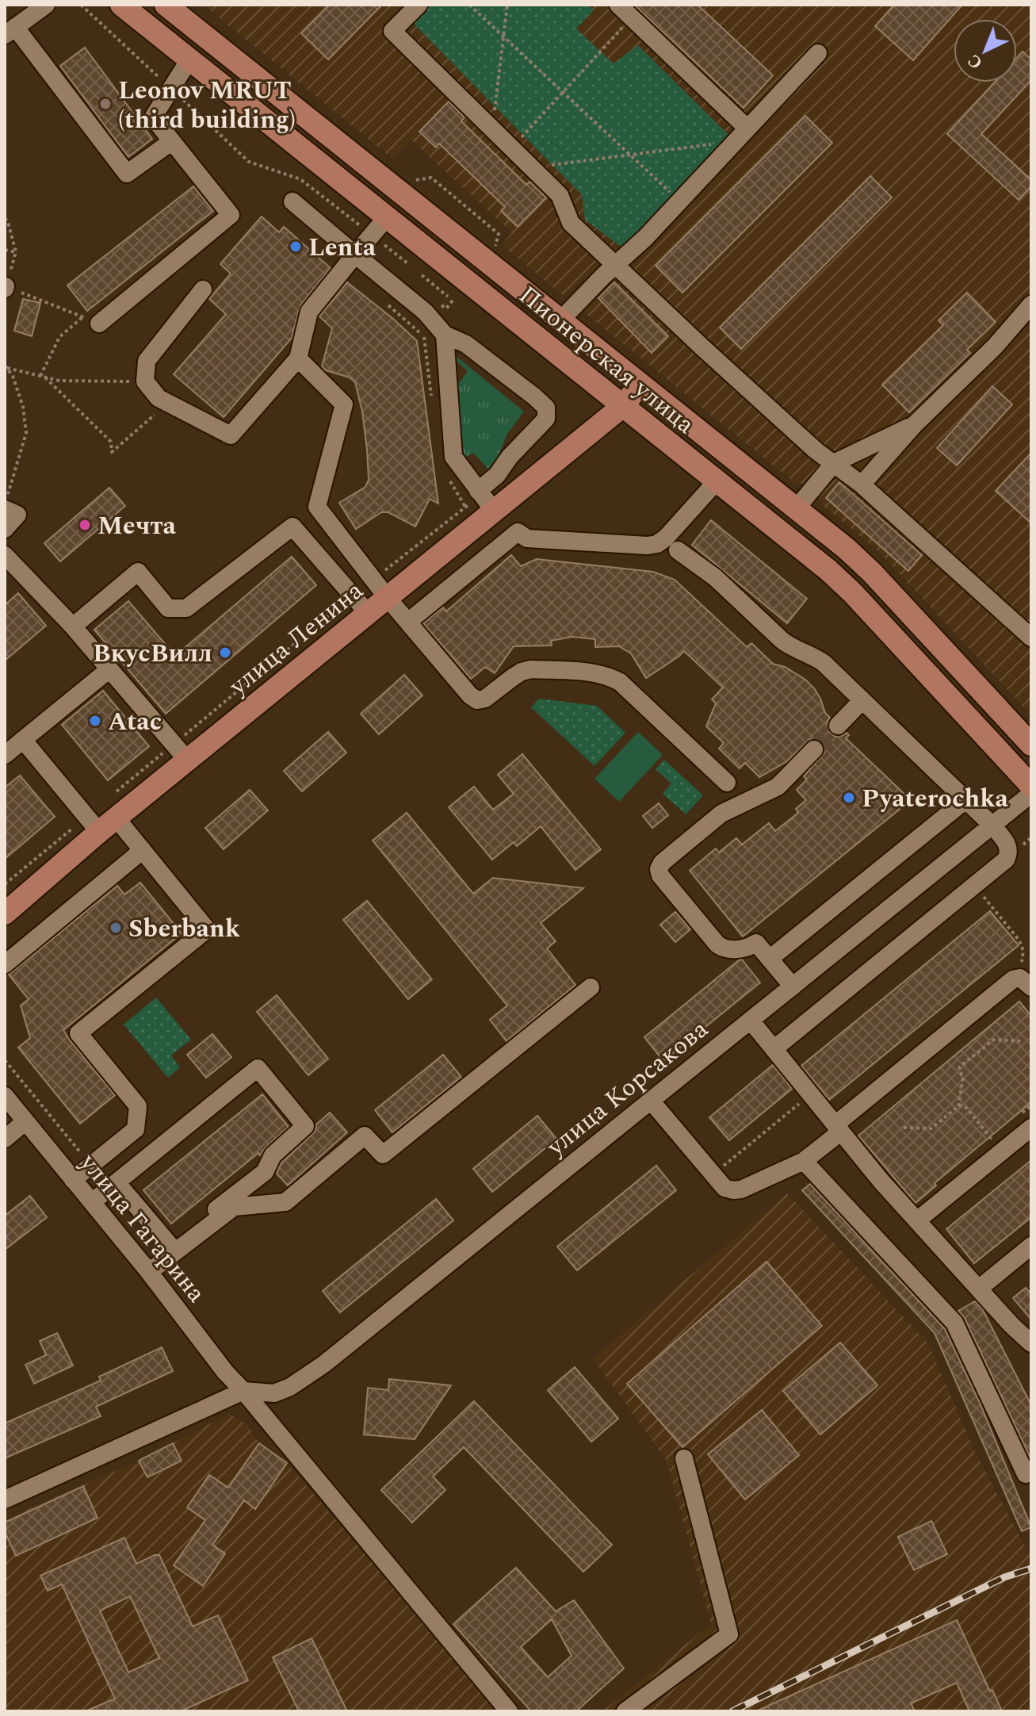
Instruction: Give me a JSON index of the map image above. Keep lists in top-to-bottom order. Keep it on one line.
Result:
{"streets":{"main road":["Пионерская улица","улица Ленина"],"street":["улица Корсакова","улица Гагарина"]},"crossings":[["Пионерская улица","улица Ленина"],["улица Корсакова","улица Гагарина"]],"places":["Leonov MRUT (third building)","Lenta","Мечта","ВкусВилл","Atac","Pyaterochka","Sberbank"],"north":"bottom left"}
